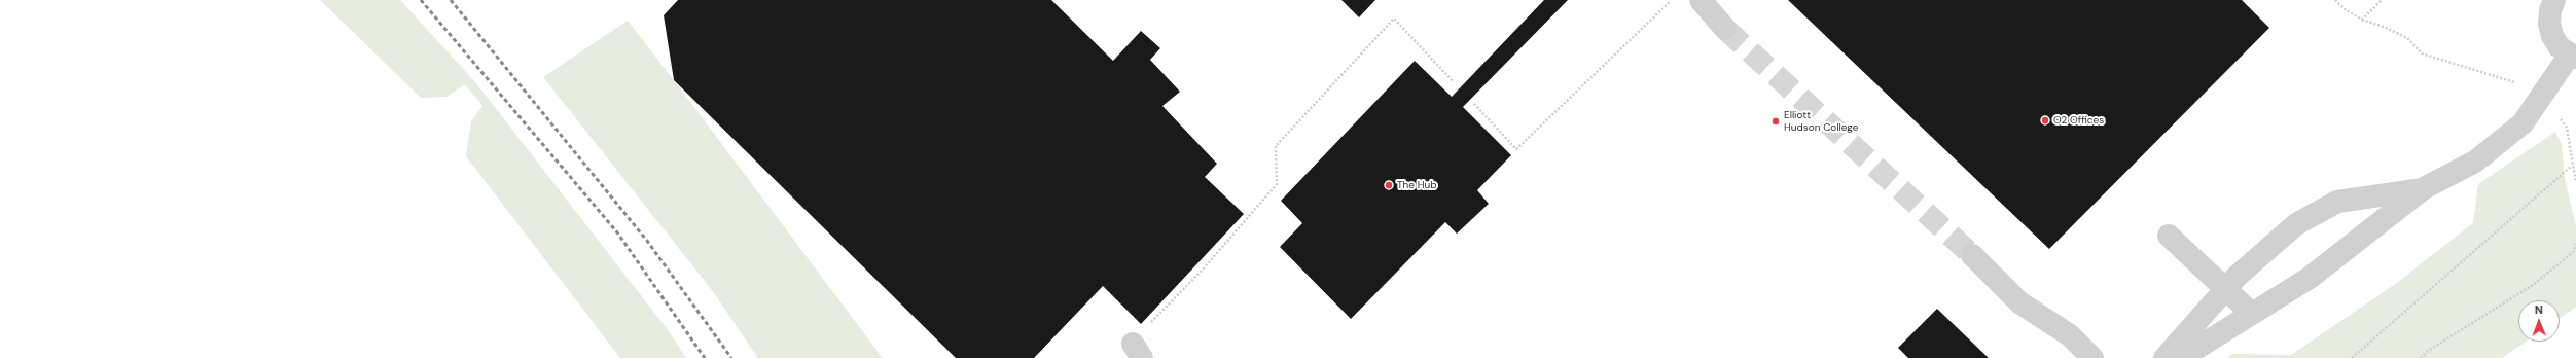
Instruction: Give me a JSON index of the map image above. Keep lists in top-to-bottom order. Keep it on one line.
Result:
{"places":["O2 Offices","Elliott Hudson College","The Hub"],"north":"top"}
